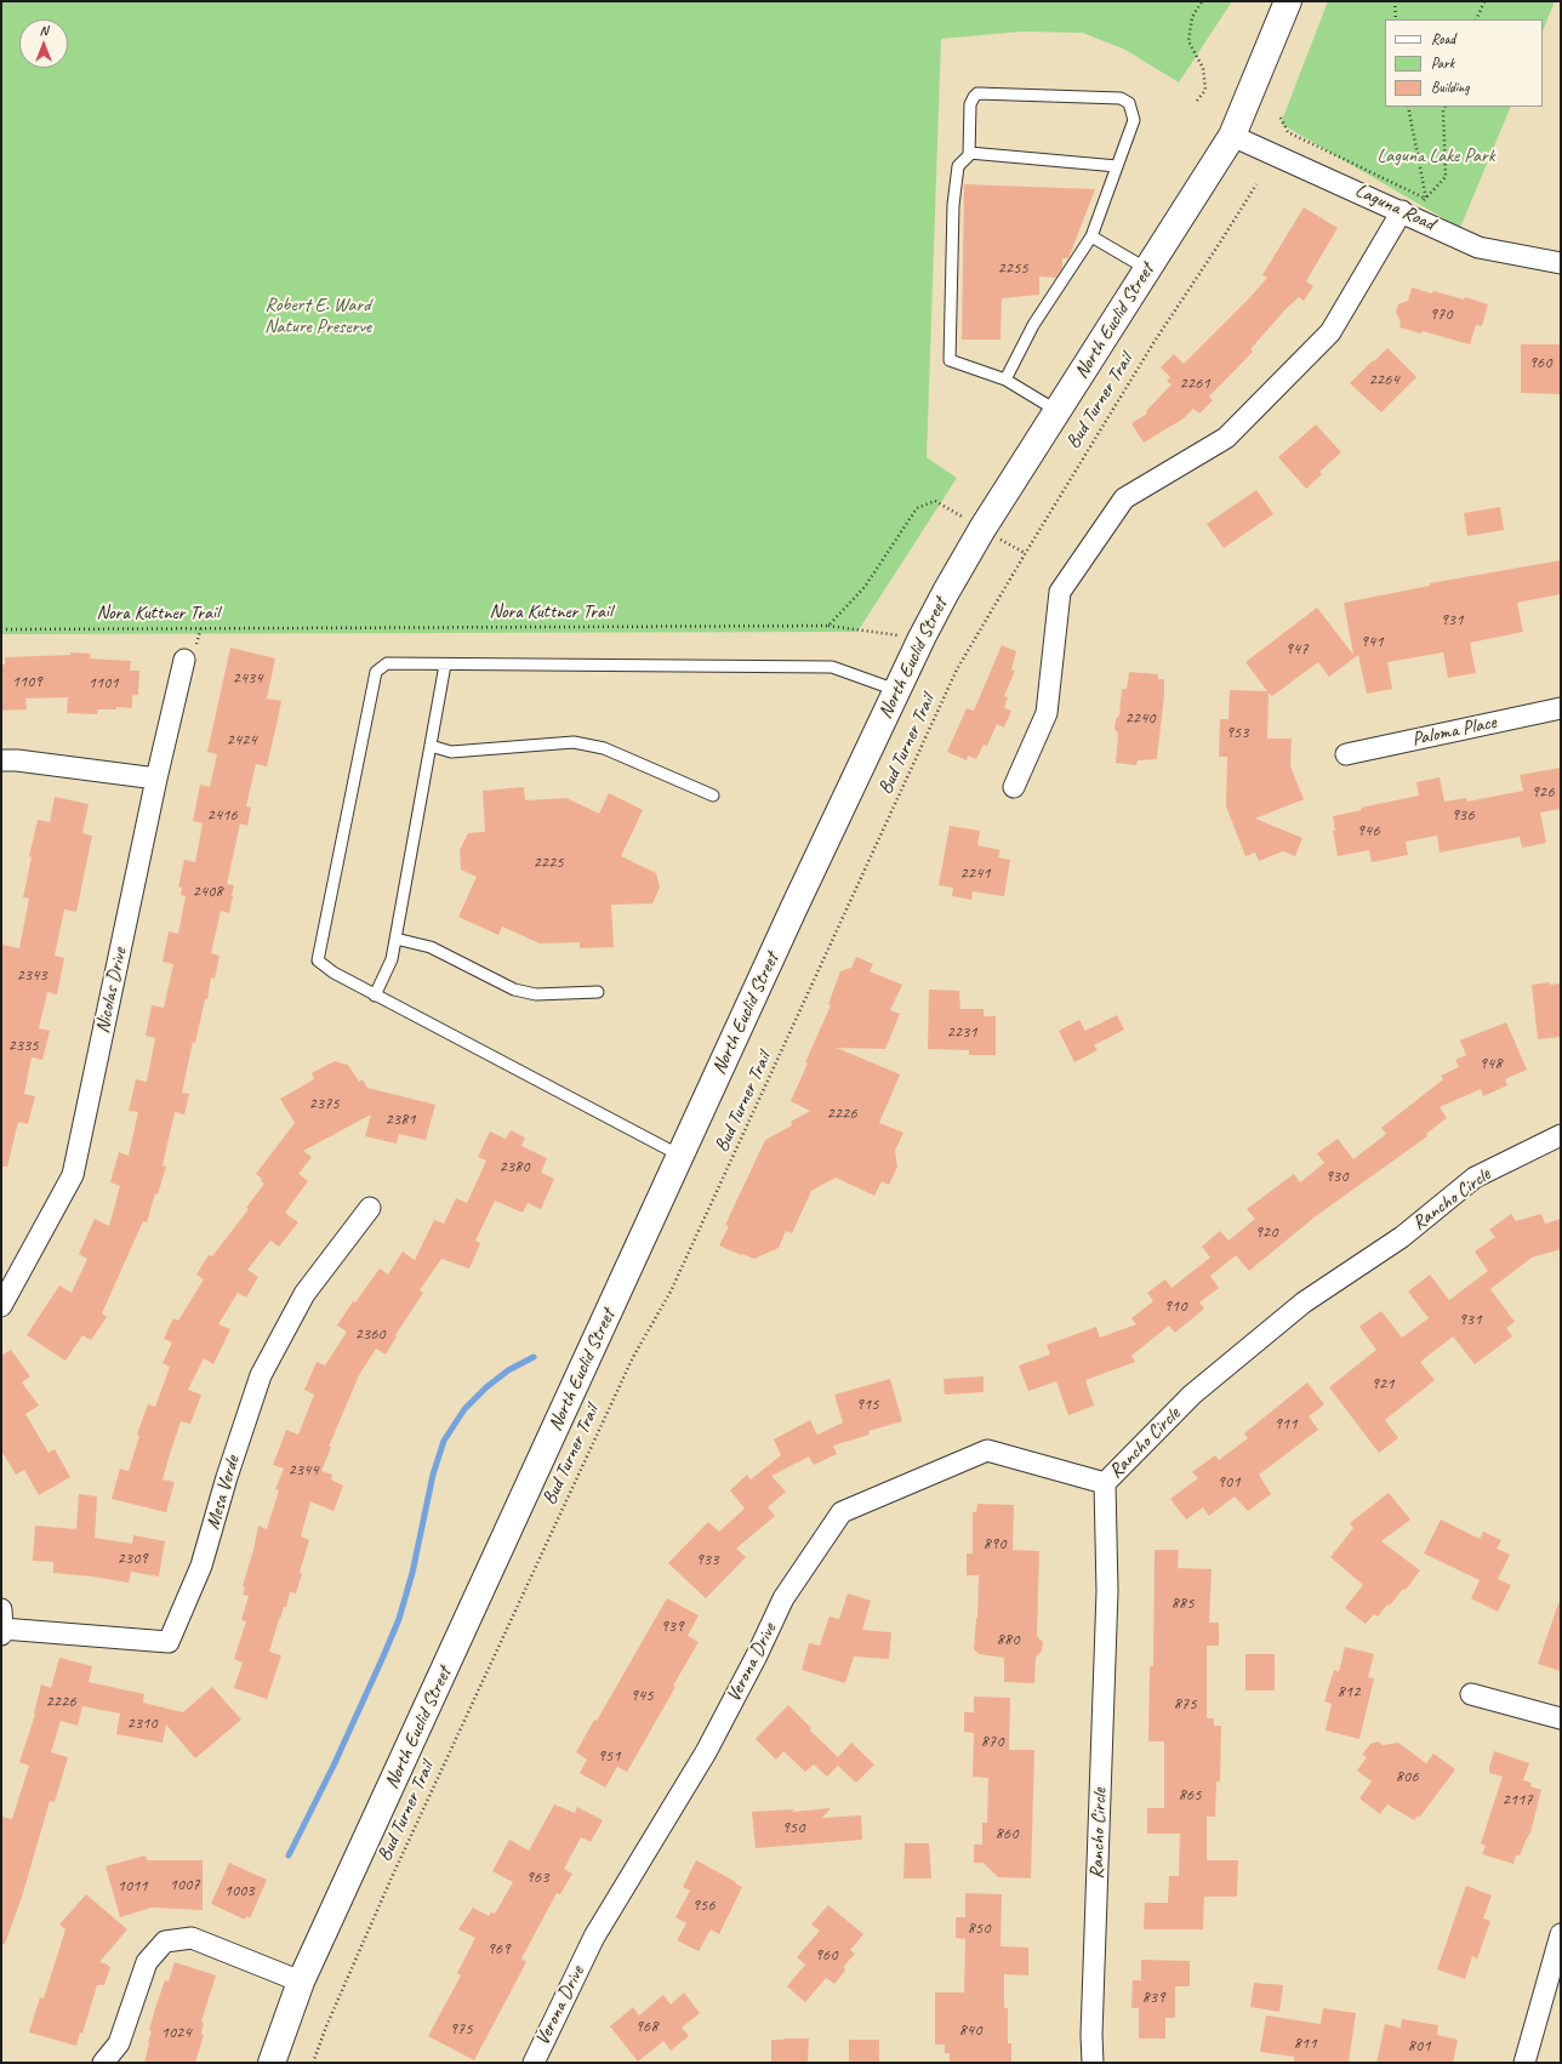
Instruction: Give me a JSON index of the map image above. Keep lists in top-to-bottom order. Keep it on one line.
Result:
{"streets":{"main road":["North Euclid Street"],"street":["Laguna Road","Paloma Place","Nicolas Drive","Rancho Circle","Mesa Verde","Verona Drive"],"path":["Bud Turner Trail","Nora Kuttner Trail"]},"crossings":[["Laguna Road","North Euclid Street"],["North Euclid Street","Nora Kuttner Trail"],["Rancho Circle","Verona Drive"]],"parks":["Laguna Lake Park","Robert E. Ward Nature Preserve"],"house_numbers":["2255","970","960","2264","2261","931","941","947","2434","1109","1101","2240","953","2424","926","2416","936","946","2225","2241","2408","2343","2231","2335","948","2375","2226","2381","2380","930","920","910","931","2360","921","915","911","2344","901","890","2309","933","885","939","880","812","945","2226","875","2310","870","951","806","865","2117","950","860","963","1007","1011","1003","956","850","969","960","839","968","975","840","1024","811","801"],"legend":["Road","Park","Building"],"north":"top"}
